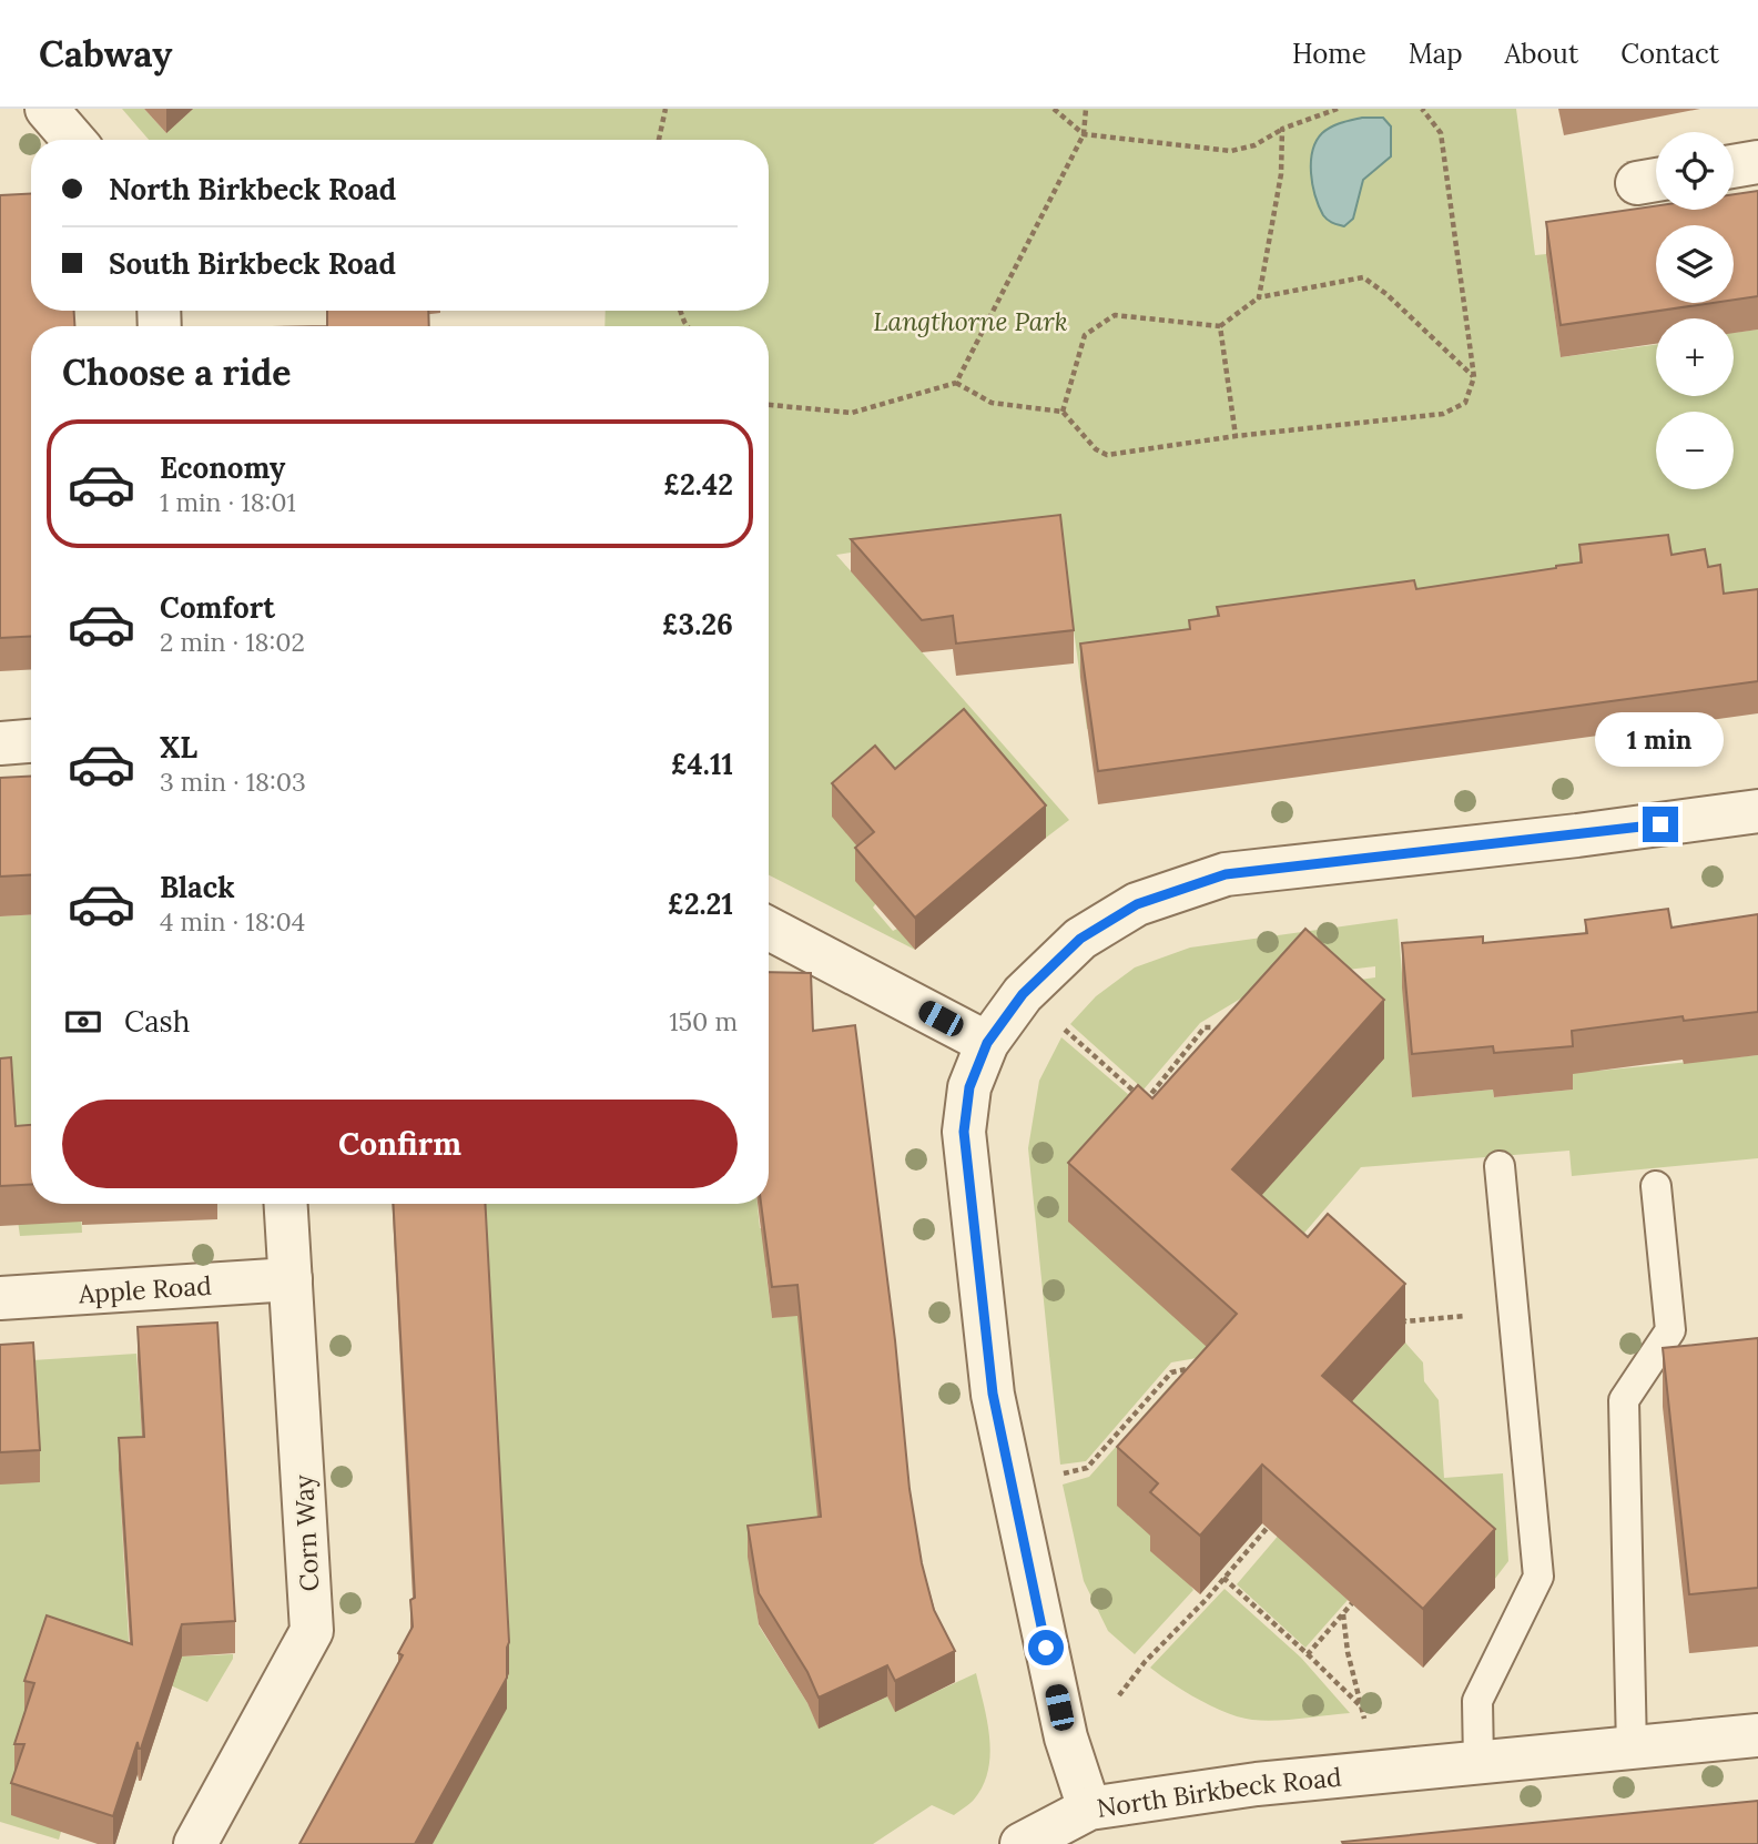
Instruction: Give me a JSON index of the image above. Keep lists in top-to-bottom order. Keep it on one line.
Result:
{"streets":{"street":["Apple Road","Corn Way","North Birkbeck Road"]},"crossings":[["Apple Road","Corn Way"]],"parks":["Langthorne Park"],"page":{"header":"Cabway","nav":["Home","Map","About","Contact"],"map_buttons":["+","−"],"banner":["North Birkbeck Road","South Birkbeck Road"],"heading":"Choose a ride","list":[{"name":"Economy","note":"1 min · 18:01","value":"£2.42"},{"name":"Comfort","note":"2 min · 18:02","value":"£3.26"},{"name":"XL","note":"3 min · 18:03","value":"£4.11"},{"name":"Black","note":"4 min · 18:04","value":"£2.21"}],"bubble":"1 min","pay":["Cash","150 m"],"buttons":"Confirm"}}
